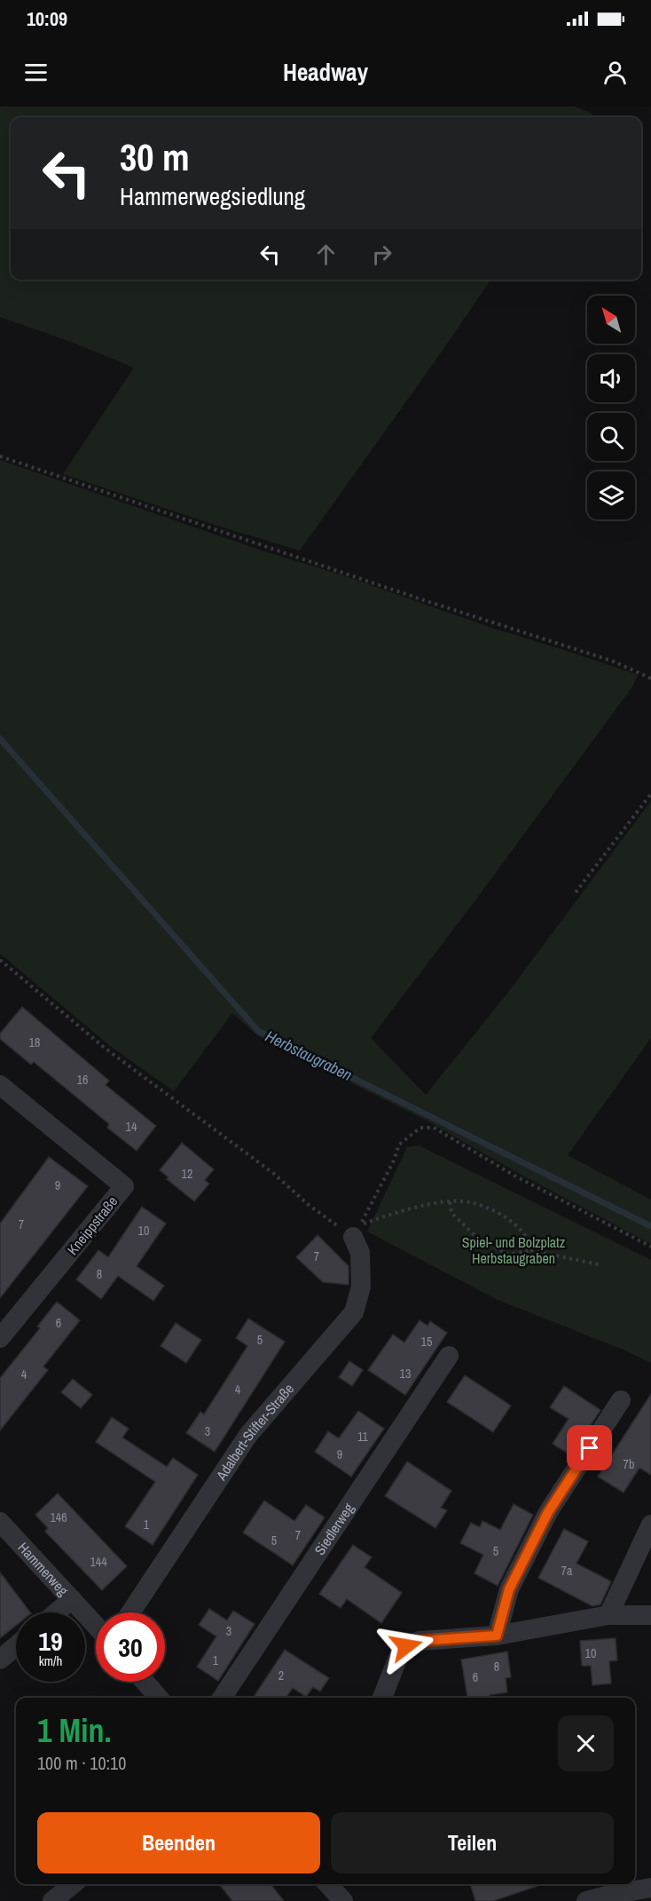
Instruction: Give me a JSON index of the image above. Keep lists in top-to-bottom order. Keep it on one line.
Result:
{"streets":{"street":["Kneippstraße","Adalbert-Stifter-Straße","Siedlerweg","Hammerweg"]},"water":["Herbstaugraben"],"parks":["Spiel- und Bolzplatz Herbstaugraben"],"house_numbers":["18","16","14","12","9","7","10","7","8","6","5","15","13","4","4","3","11","9","7b","146","1","7","5","5","144","7a","3","10","1","8","2","6"],"north":"top left","page":{"status":"10:09","header":"Headway","turn":["30 m","Hammerwegsiedlung"],"speed":"19 km/h","limit":"30","heading":["1 Min.","100 m · 10:10"],"buttons":["Beenden","Teilen"]}}
